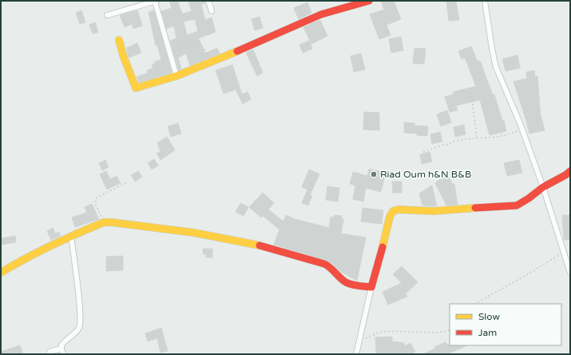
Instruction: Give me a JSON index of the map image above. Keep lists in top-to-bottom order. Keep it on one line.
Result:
{"places":["Riad Oum h&N B&B"],"legend":["Slow","Jam"]}
